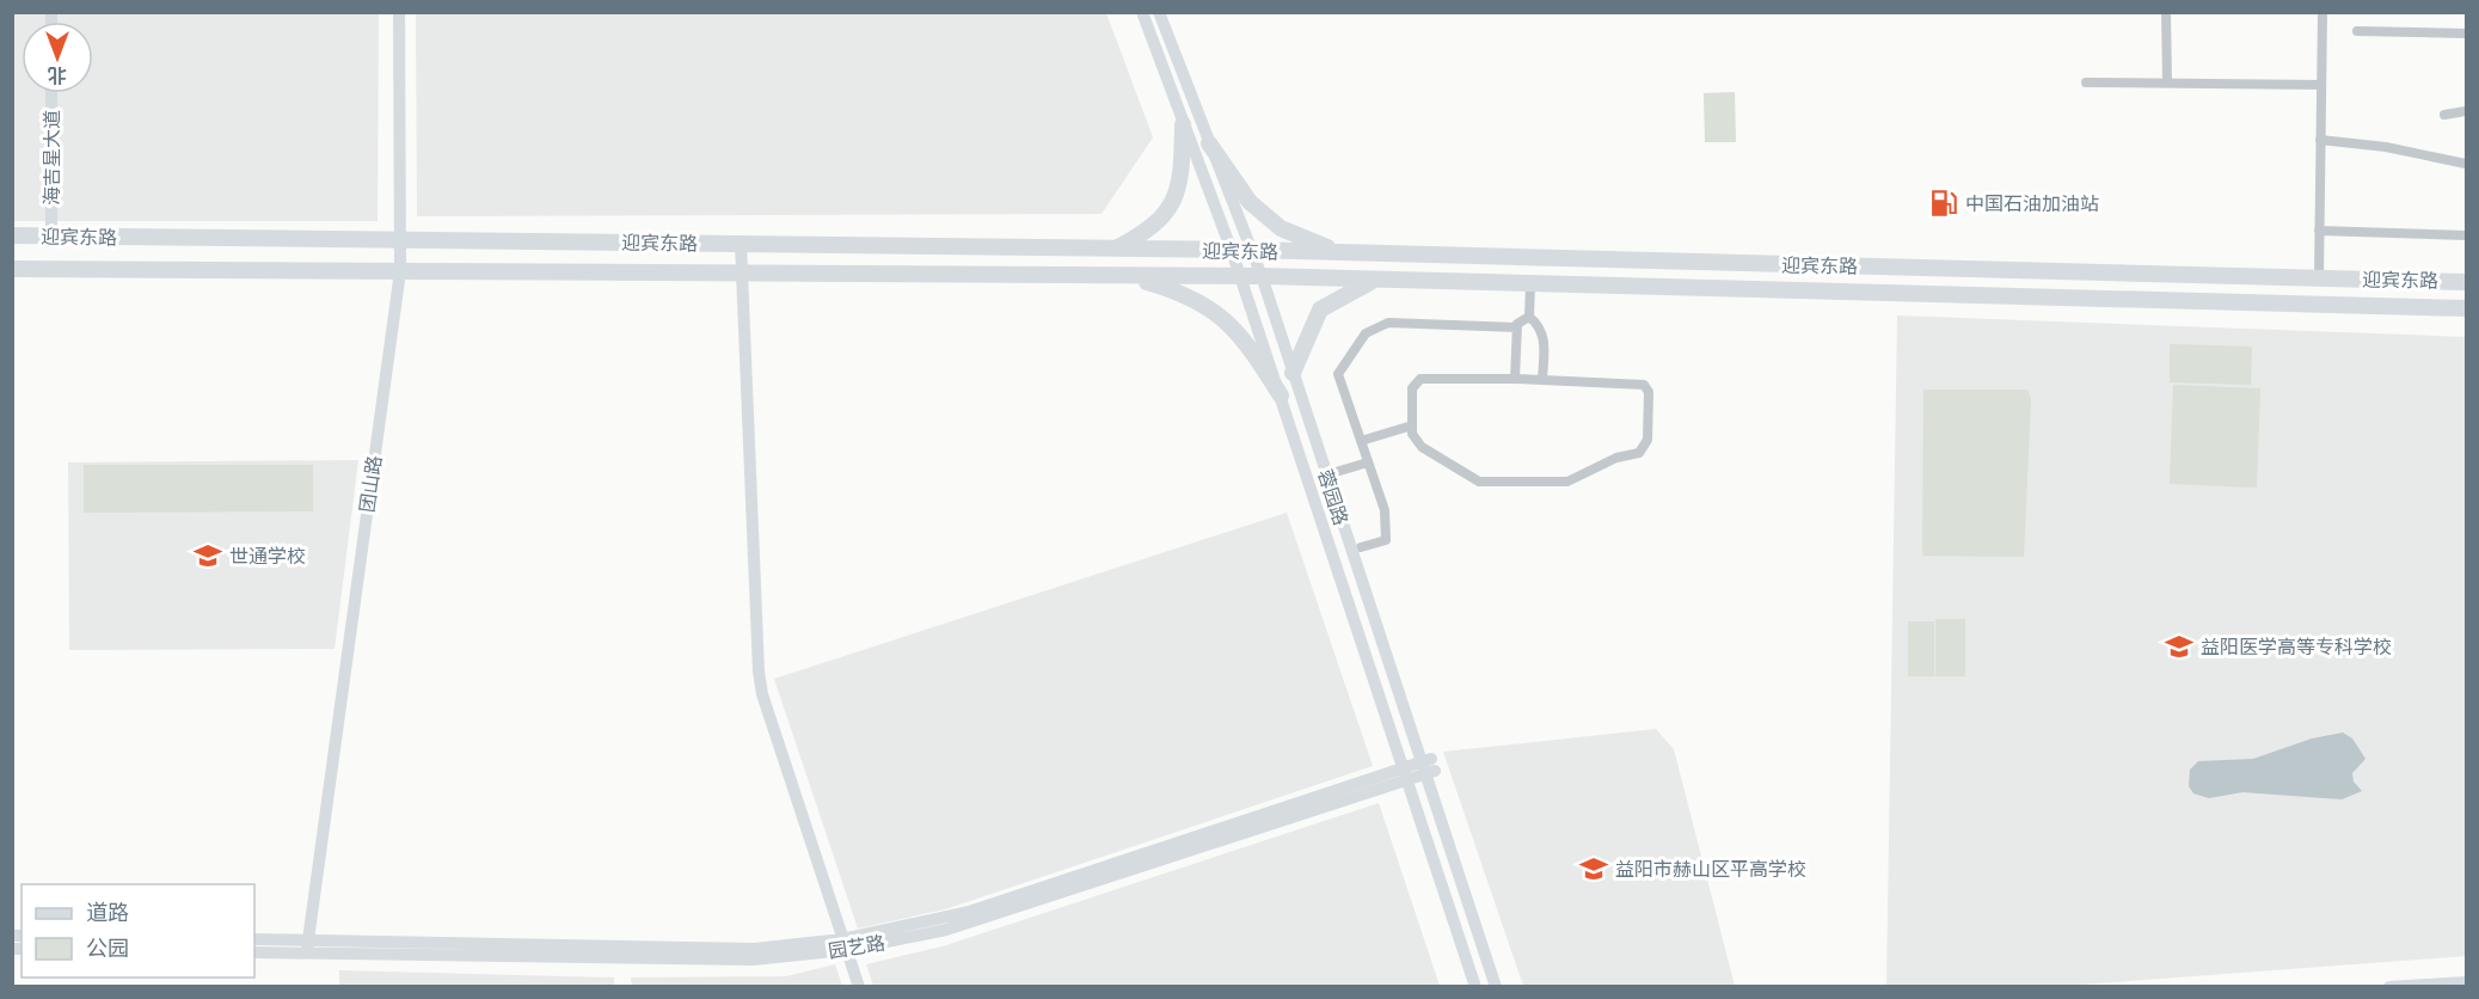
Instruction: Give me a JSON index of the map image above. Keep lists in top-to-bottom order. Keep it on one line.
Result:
{"streets":{"highway":["迎宾东路"],"street":["海吉星大道","团山路","蓉园路","园艺路"]},"crossings":[["海吉星大道","迎宾东路"],["迎宾东路","团山路"],["迎宾东路","蓉园路"],["团山路","园艺路"],["蓉园路","园艺路"]],"places":{"fuel station":["中国石油加油站"],"school or university":["世通学校","益阳医学高等专科学校","益阳市赫山区平高学校"]},"legend":["道路","公园"],"north":"bottom"}
